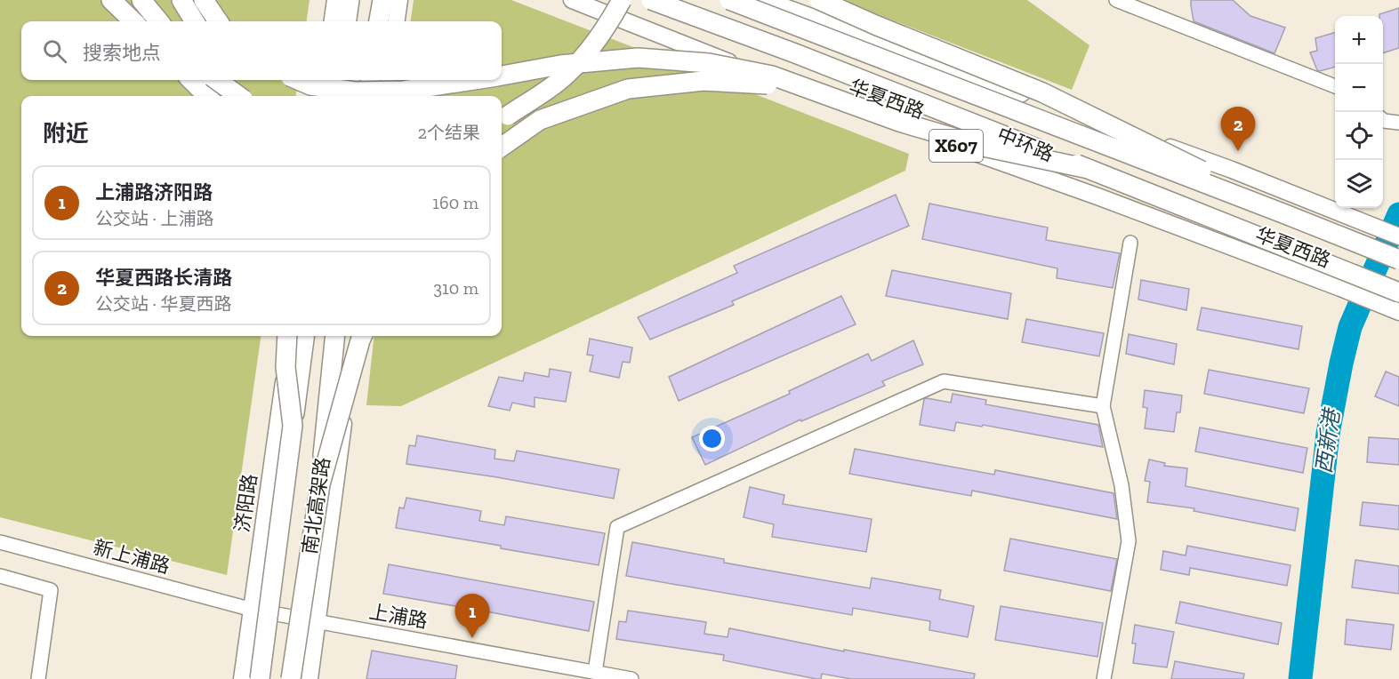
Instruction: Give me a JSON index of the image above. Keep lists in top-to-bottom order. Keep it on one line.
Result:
{"streets":{"highway":["中环路","南北高架路"],"main road":["华夏西路","X607","济阳路"],"street":["新上浦路","上浦路"]},"crossings":[["华夏西路","中环路"],["济阳路","新上浦路"],["济阳路","上浦路"],["新上浦路","上浦路"]],"water":["西新港"],"page":{"map_buttons":["+","−"],"search":"搜索地点","heading":["附近","2个结果"],"pins":["2","1"],"list":[{"mark":"1","name":"上浦路济阳路","note":"公交站 · 上浦路","value":"160 m"},{"mark":"2","name":"华夏西路长清路","note":"公交站 · 华夏西路","value":"310 m"}]}}
